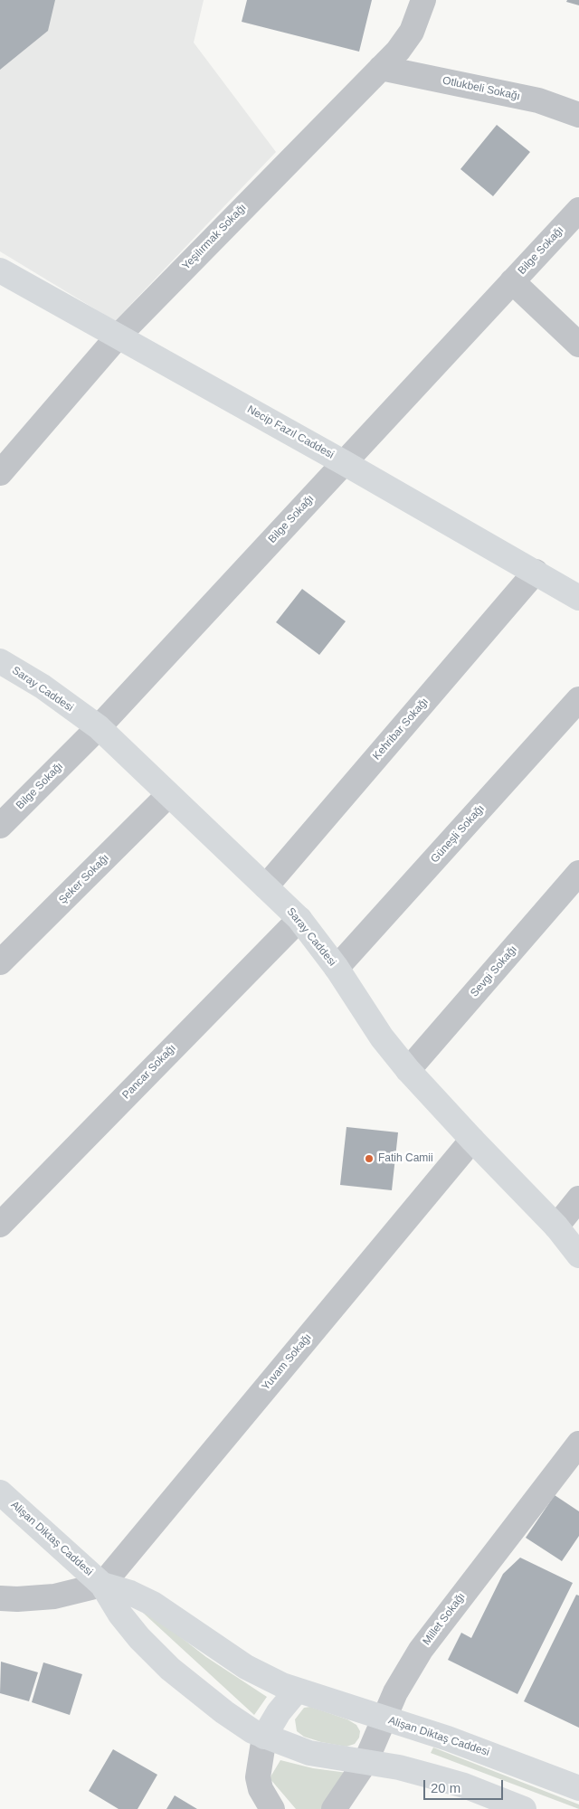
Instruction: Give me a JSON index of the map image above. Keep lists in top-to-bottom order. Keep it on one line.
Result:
{"streets":{"street":["Otlukbeli Sokağı","Yeşilırmak Sokağı","Bilge Sokağı","Necip Fazıl Caddesi","Saray Caddesi","Kehribar Sokağı","Güneşli Sokağı","Şeker Sokağı","Sevgi Sokağı","Pancar Sokağı","Yuvam Sokağı","Alişan Diktaş Caddesi","Millet Sokağı"]},"crossings":[["Otlukbeli Sokağı","Yeşilırmak Sokağı"],["Yeşilırmak Sokağı","Necip Fazıl Caddesi"],["Bilge Sokağı","Necip Fazıl Caddesi"],["Bilge Sokağı","Saray Caddesi"],["Necip Fazıl Caddesi","Kehribar Sokağı"],["Saray Caddesi","Kehribar Sokağı"],["Saray Caddesi","Güneşli Sokağı"],["Saray Caddesi","Şeker Sokağı"],["Saray Caddesi","Sevgi Sokağı"],["Saray Caddesi","Pancar Sokağı"],["Saray Caddesi","Yuvam Sokağı"],["Yuvam Sokağı","Alişan Diktaş Caddesi"],["Alişan Diktaş Caddesi","Millet Sokağı"]],"places":["Fatih Camii"],"scale_bar":"20 m"}
